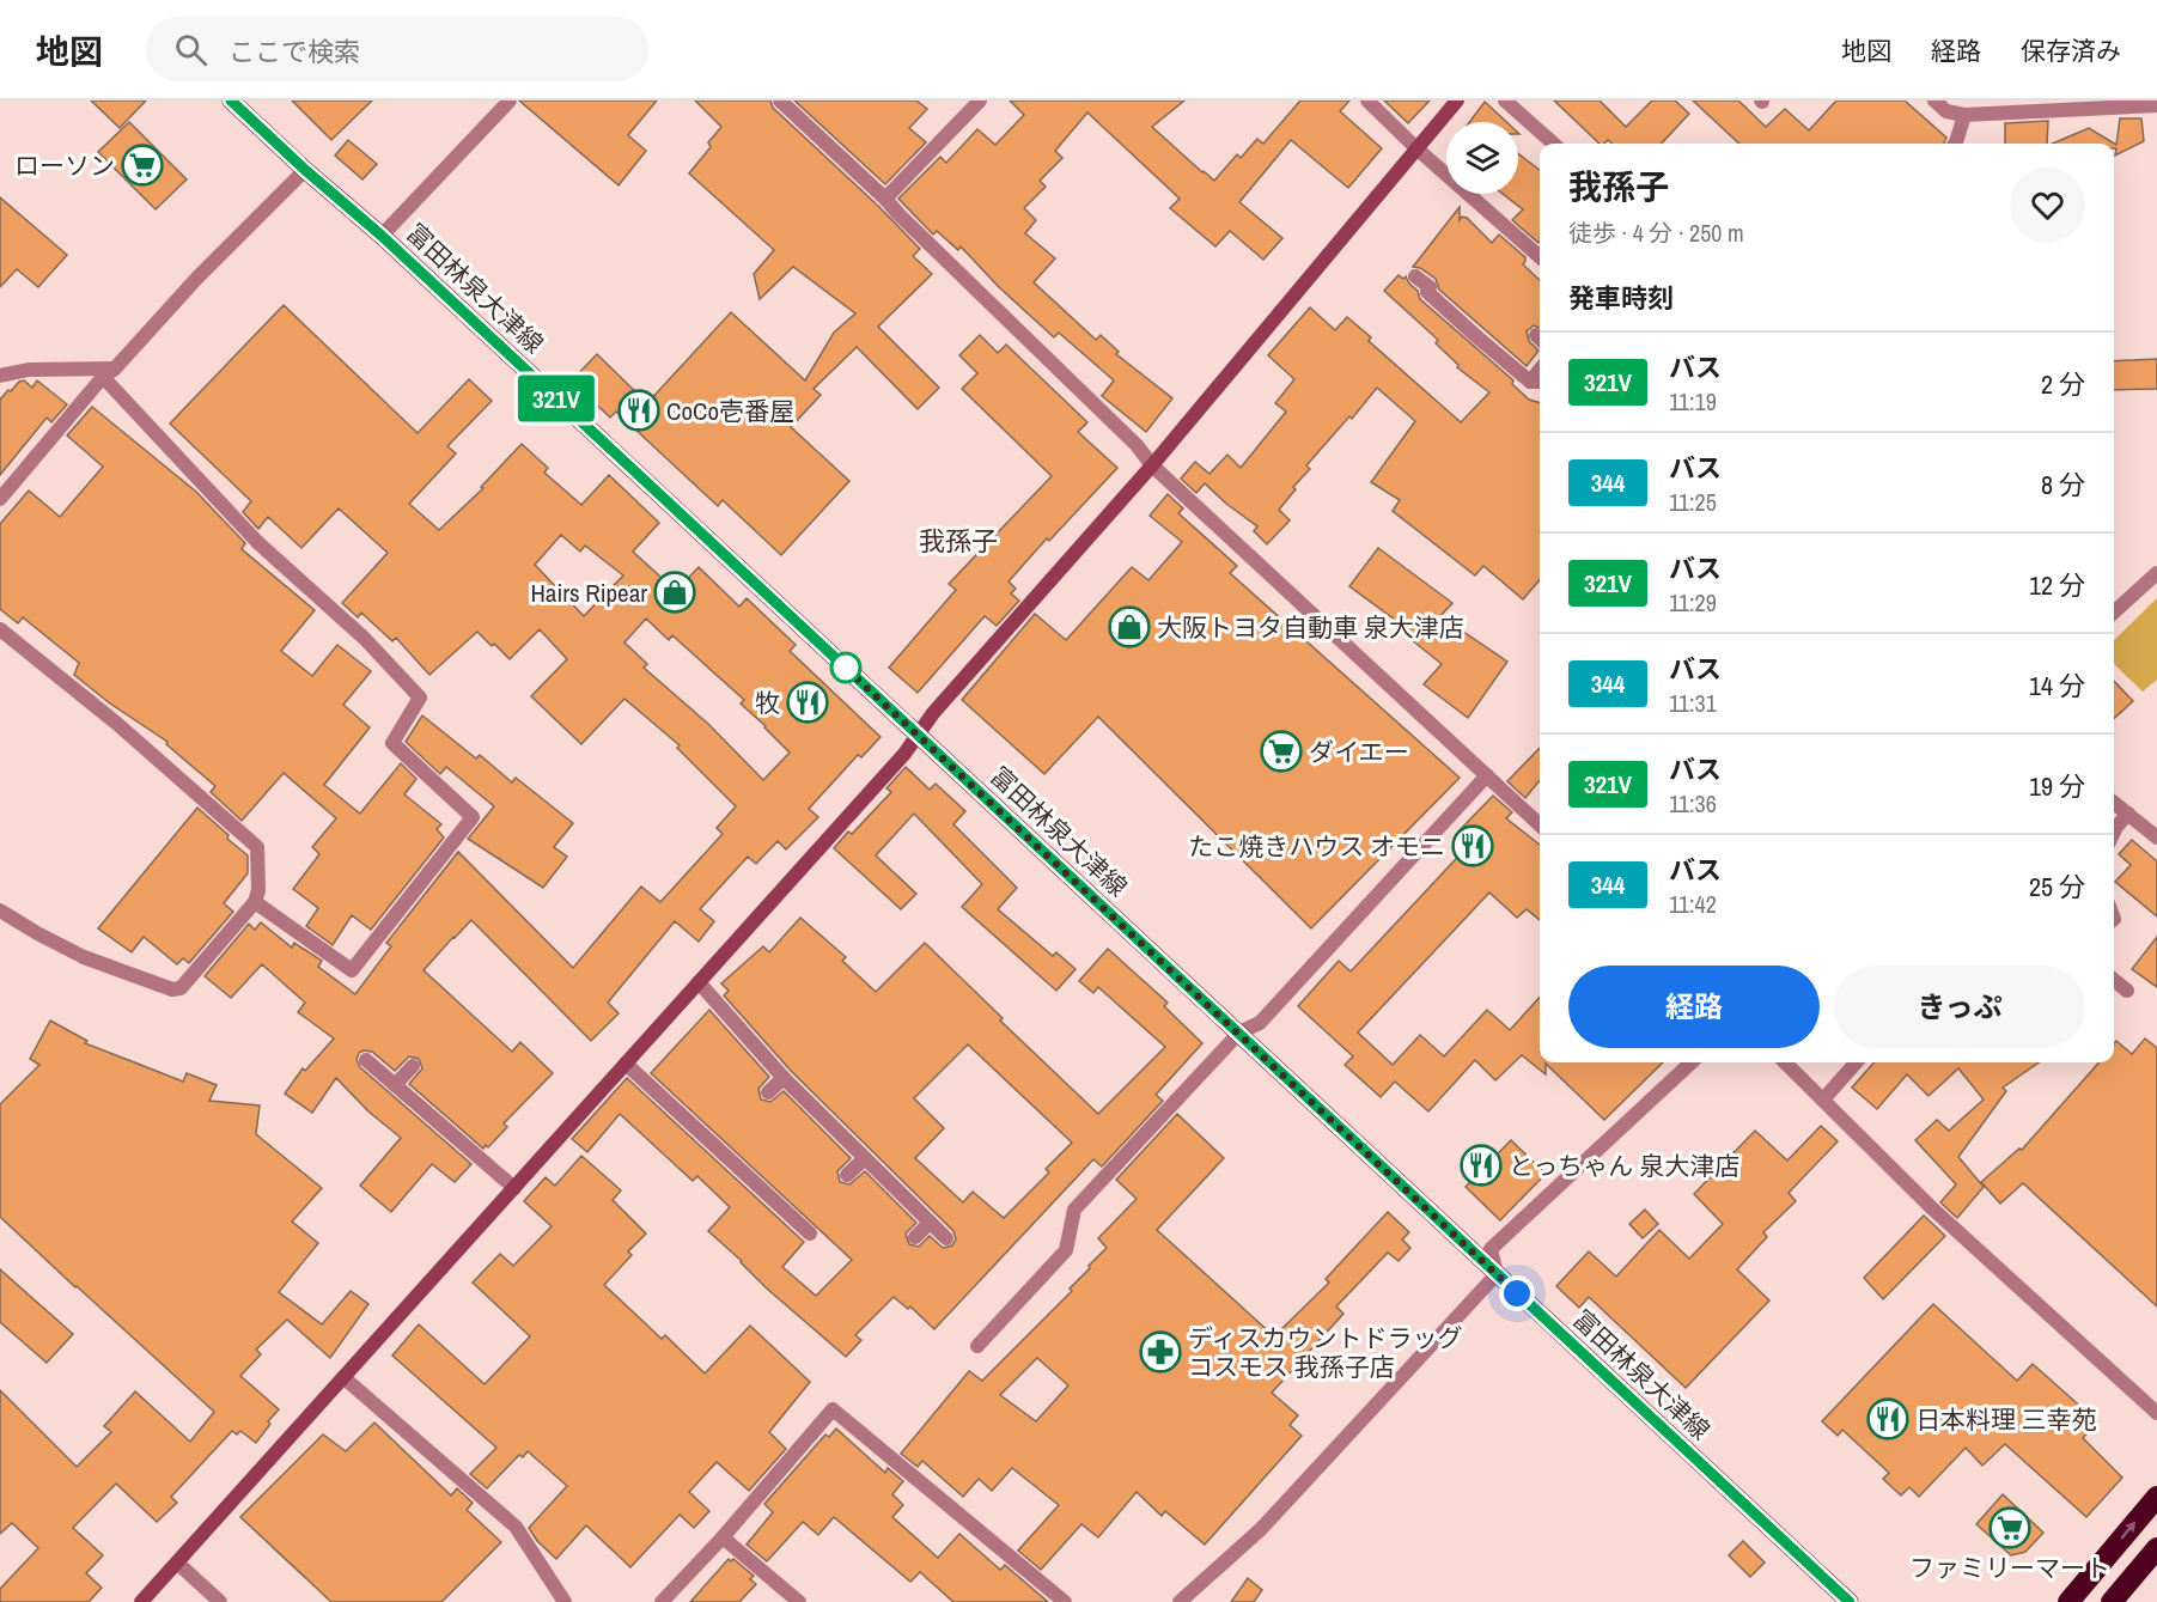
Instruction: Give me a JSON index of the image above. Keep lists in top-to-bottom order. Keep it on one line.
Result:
{"streets":{"main road":["富田林泉大津線"]},"districts":["我孫子"],"places":{"supermarket":["ローソン","ダイエー","ファミリーマート"],"restaurant":["CoCo壱番屋","牧","たこ焼きハウス オモニ","とっちゃん 泉大津店","日本料理 三幸苑"],"shop":["Hairs Ripear","大阪トヨタ自動車 泉大津店"],"pharmacy":["ディスカウントドラッグ コスモス 我孫子店"]},"lines":["bus line 321V"],"page":{"header":"地図","search":"ここで検索","nav":["地図","経路","保存済み"],"on_map":"321V","heading":[["我孫子","徒歩 · 4 分 · 250 m"],"発車時刻"],"list":[{"mark":"321V","name":"バス","note":"11:19","value":"2 分"},{"mark":"344","name":"バス","note":"11:25","value":"8 分"},{"mark":"321V","name":"バス","note":"11:29","value":"12 分"},{"mark":"344","name":"バス","note":"11:31","value":"14 分"},{"mark":"321V","name":"バス","note":"11:36","value":"19 分"},{"mark":"344","name":"バス","note":"11:42","value":"25 分"}],"buttons":["経路","きっぷ"]}}
